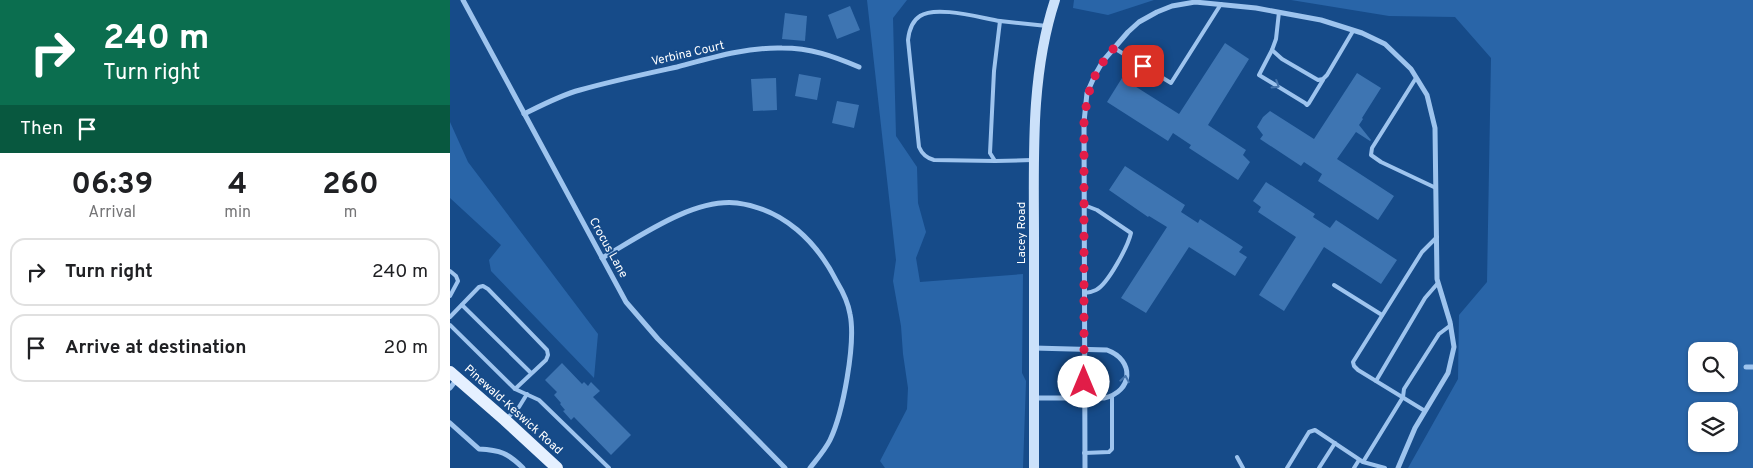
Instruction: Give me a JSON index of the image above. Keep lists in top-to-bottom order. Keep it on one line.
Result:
{"streets":{"main road":["Lacey Road","Pinewald-Keswick Road"],"street":["Verbina Court","Crocus Lane"]},"crossings":[["Verbina Court","Crocus Lane"]],"page":{"turn":["240 m","Turn right"],"then":"Then","eta":["06:39","Arrival","4","min","260","m"],"list":[{"name":"Turn right","value":"240 m"},{"name":"Arrive at destination","value":"20 m"}]}}
